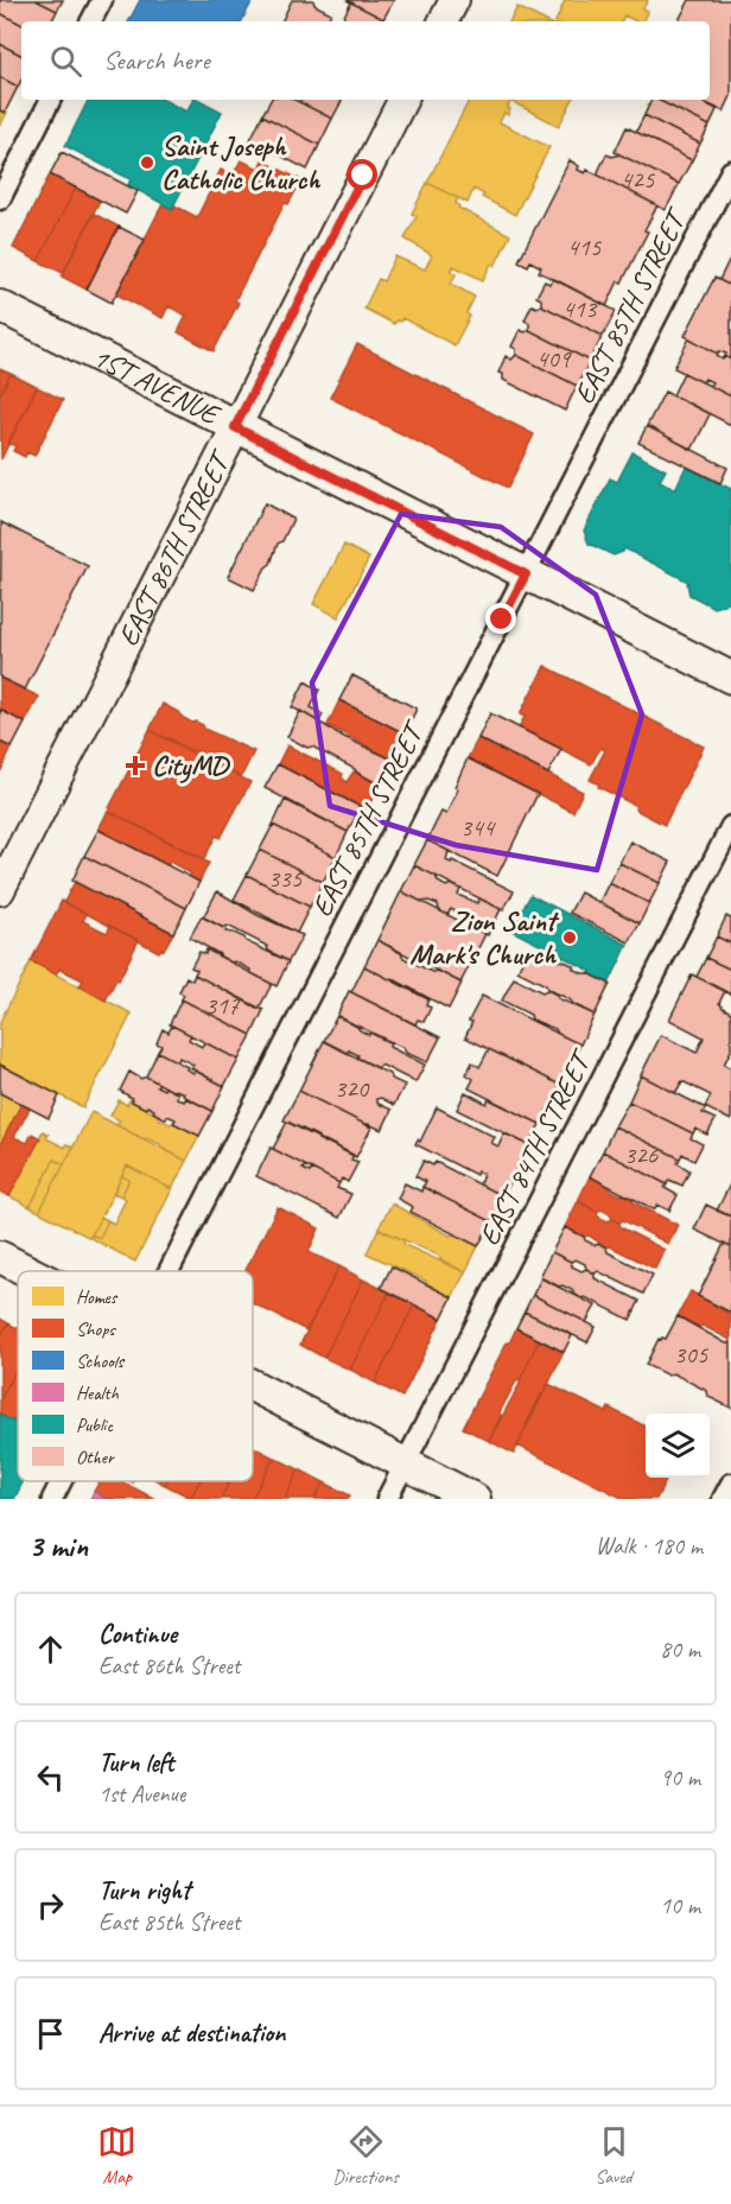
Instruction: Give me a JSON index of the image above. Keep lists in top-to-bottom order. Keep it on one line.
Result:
{"streets":{"main road":["1ST AVENUE","EAST 86TH STREET"],"street":["EAST 85TH STREET","EAST 84TH STREET"]},"crossings":[["EAST 85TH STREET","1ST AVENUE"],["1ST AVENUE","EAST 86TH STREET"]],"places":{"other":["Saint Joseph Catholic Church","Zion Saint Mark's Church"],"health":["CityMD"]},"house_numbers":["425","415","413","409","344","335","317","320","326","305"],"legend":["Homes","Shops","Schools","Health","Public","Other"],"page":{"search":"Search here","heading":["3 min","Walk · 180 m"],"list":[["Continue","East 86th Street","80 m"],["Turn left","1st Avenue","90 m"],["Turn right","East 85th Street","10 m"],"Arrive at destination"],"nav":["Map","Directions","Saved"]}}
